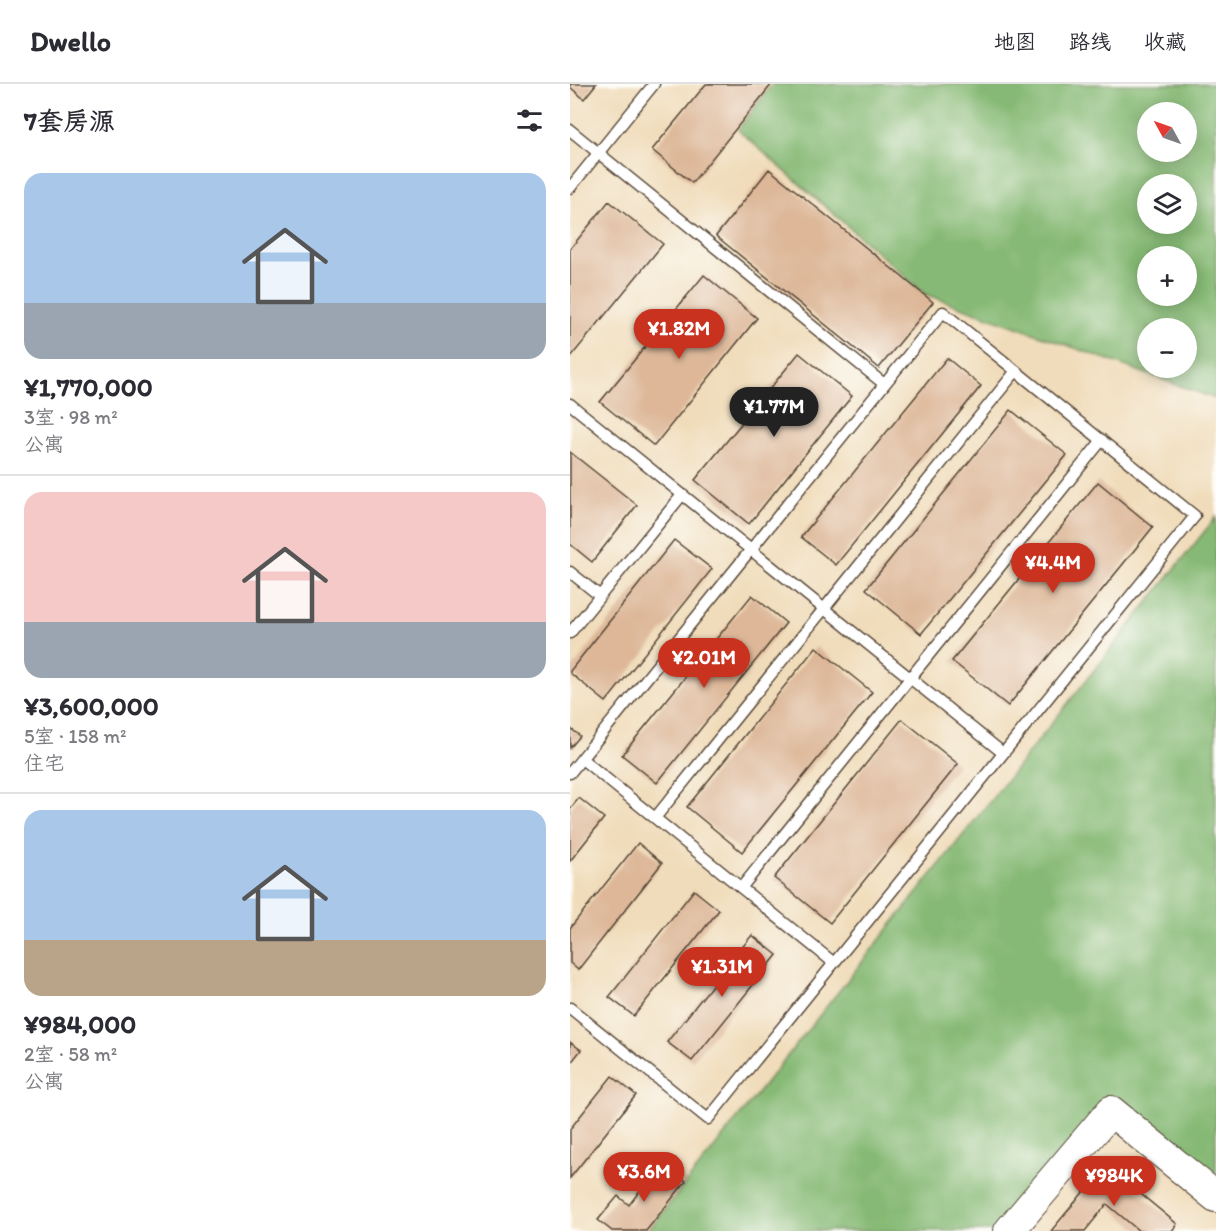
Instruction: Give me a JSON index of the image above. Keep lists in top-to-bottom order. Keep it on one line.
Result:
{"north":"top left","page":{"header":"Dwello","nav":["地图","路线","收藏"],"heading":"7套房源","map_buttons":["+","−"],"list":[{"name":"¥1,770,000","note":"3室 · 98 m² · 公寓"},{"name":"¥3,600,000","note":"5室 · 158 m² · 住宅"},{"name":"¥984,000","note":"2室 · 58 m² · 公寓"}],"price":["¥1.82M","¥1.77M","¥4.4M","¥2.01M","¥1.31M","¥3.6M","¥984K"]}}
